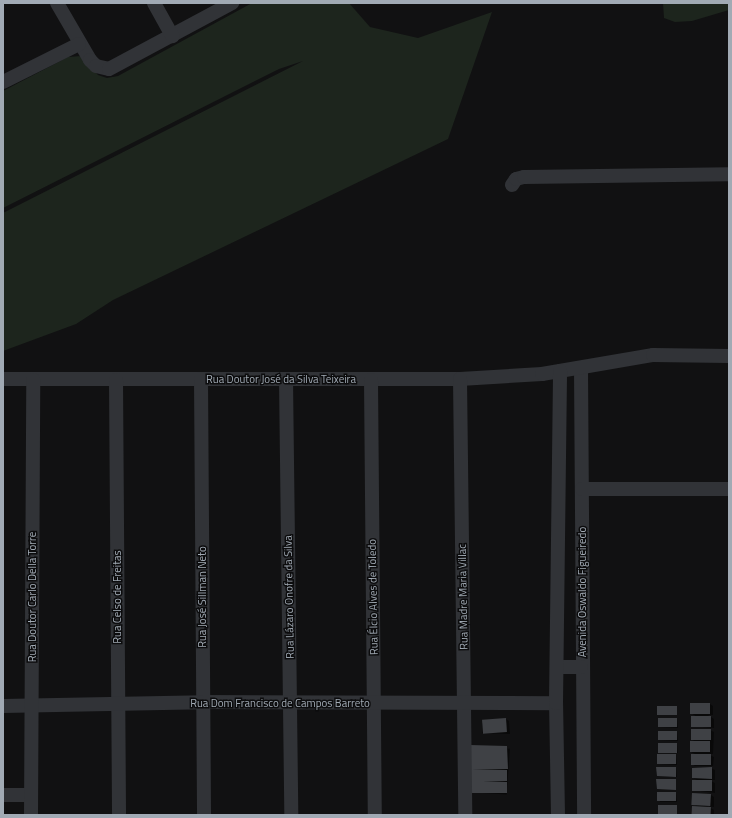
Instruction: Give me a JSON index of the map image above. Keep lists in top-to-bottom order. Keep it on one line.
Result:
{"streets":{"street":["Rua Doutor José da Silva Teixeira","Avenida Oswaldo Figueiredo","Rua Doutor Carlo Della Torre","Rua Celso de Freitas","Rua José Sillman Neto","Rua Lázaro Onofre da Silva","Rua Élcio Alves de Toledo","Rua Madre Maria Villac","Rua Dom Francisco de Campos Barreto"]},"crossings":[["Rua Doutor José da Silva Teixeira","Avenida Oswaldo Figueiredo"],["Rua Doutor José da Silva Teixeira","Rua Doutor Carlo Della Torre"],["Rua Doutor José da Silva Teixeira","Rua Celso de Freitas"],["Rua Doutor José da Silva Teixeira","Rua José Sillman Neto"],["Rua Doutor José da Silva Teixeira","Rua Lázaro Onofre da Silva"],["Rua Doutor José da Silva Teixeira","Rua Élcio Alves de Toledo"],["Rua Doutor José da Silva Teixeira","Rua Madre Maria Villac"],["Rua Doutor Carlo Della Torre","Rua Dom Francisco de Campos Barreto"],["Rua Celso de Freitas","Rua Dom Francisco de Campos Barreto"],["Rua José Sillman Neto","Rua Dom Francisco de Campos Barreto"],["Rua Lázaro Onofre da Silva","Rua Dom Francisco de Campos Barreto"],["Rua Élcio Alves de Toledo","Rua Dom Francisco de Campos Barreto"],["Rua Madre Maria Villac","Rua Dom Francisco de Campos Barreto"]]}
